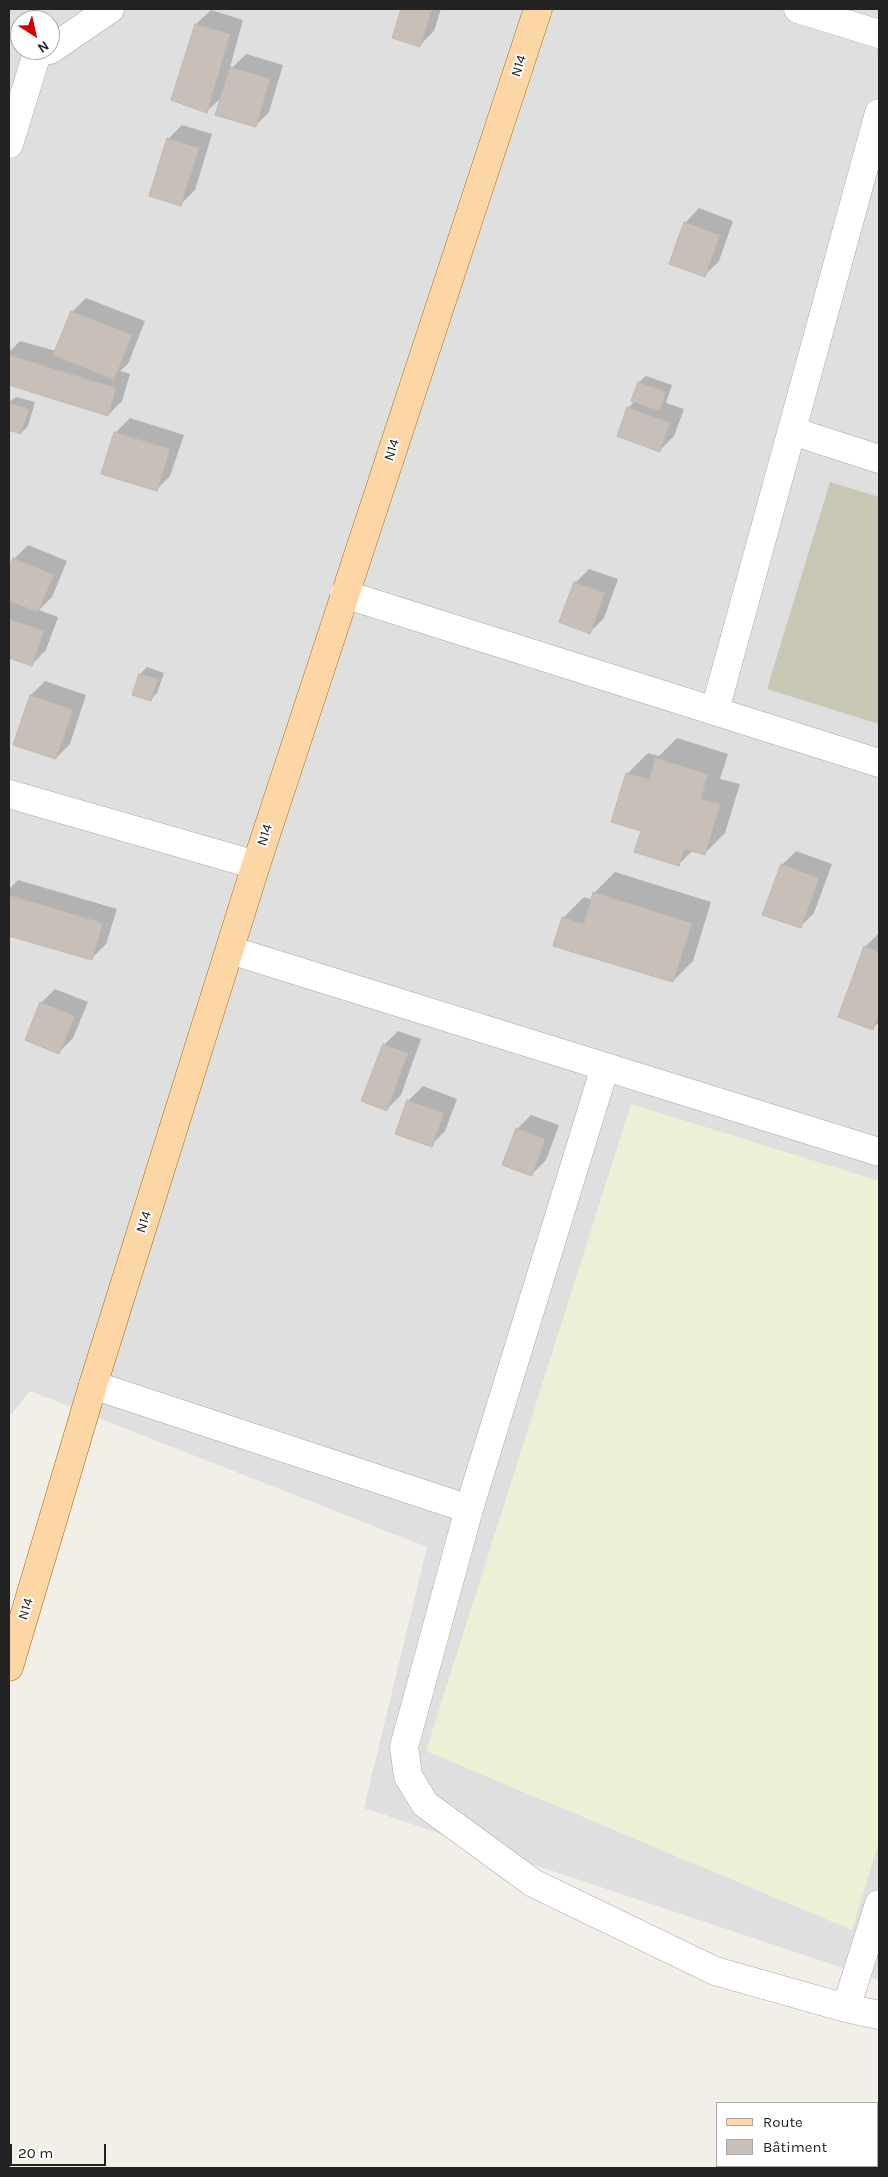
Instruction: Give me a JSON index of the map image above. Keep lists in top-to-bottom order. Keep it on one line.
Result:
{"streets":{"main road":["N14"]},"legend":["Route","Bâtiment"],"scale_bar":"20 m","north":"bottom right"}
